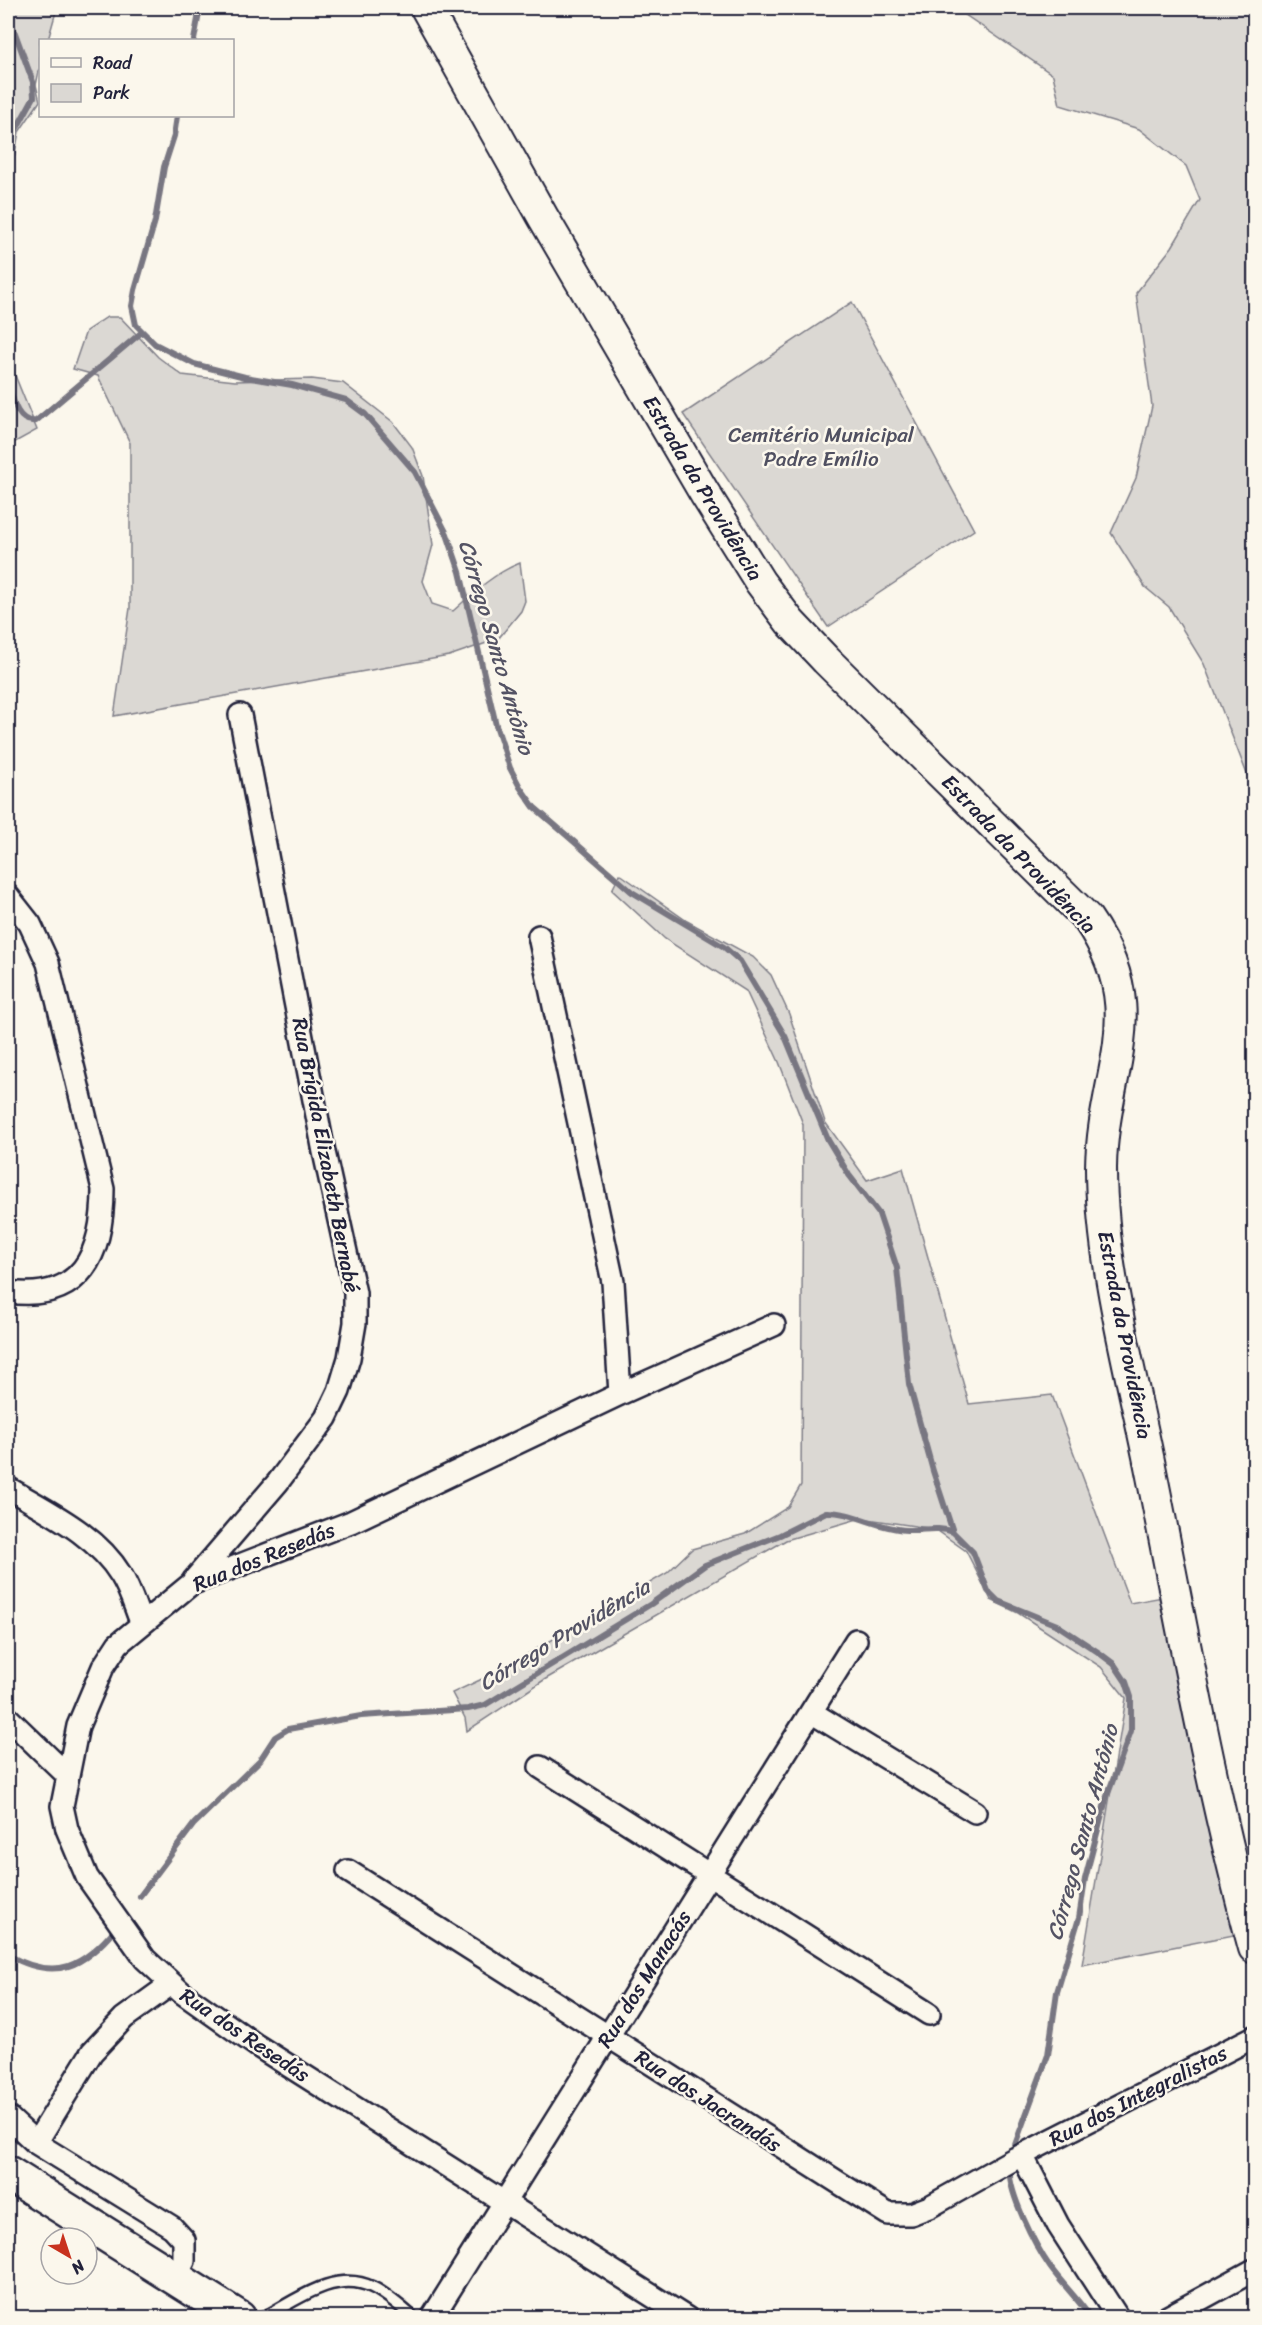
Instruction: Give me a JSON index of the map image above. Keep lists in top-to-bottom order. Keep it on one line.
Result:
{"streets":{"street":["Estrada da Providência","Rua Brígida Elizabeth Bernabé","Rua dos Resedás","Rua dos Manacás","Rua dos Integralistas","Rua dos Jacrandás"]},"crossings":[["Rua Brígida Elizabeth Bernabé","Rua dos Resedás"],["Rua dos Resedás","Rua dos Manacás"],["Rua dos Manacás","Rua dos Jacrandás"],["Rua dos Integralistas","Rua dos Jacrandás"]],"water":["Córrego Santo Antônio","Córrego Providência"],"parks":["Cemitério Municipal Padre Emílio"],"legend":["Road","Park"],"north":"bottom right"}
